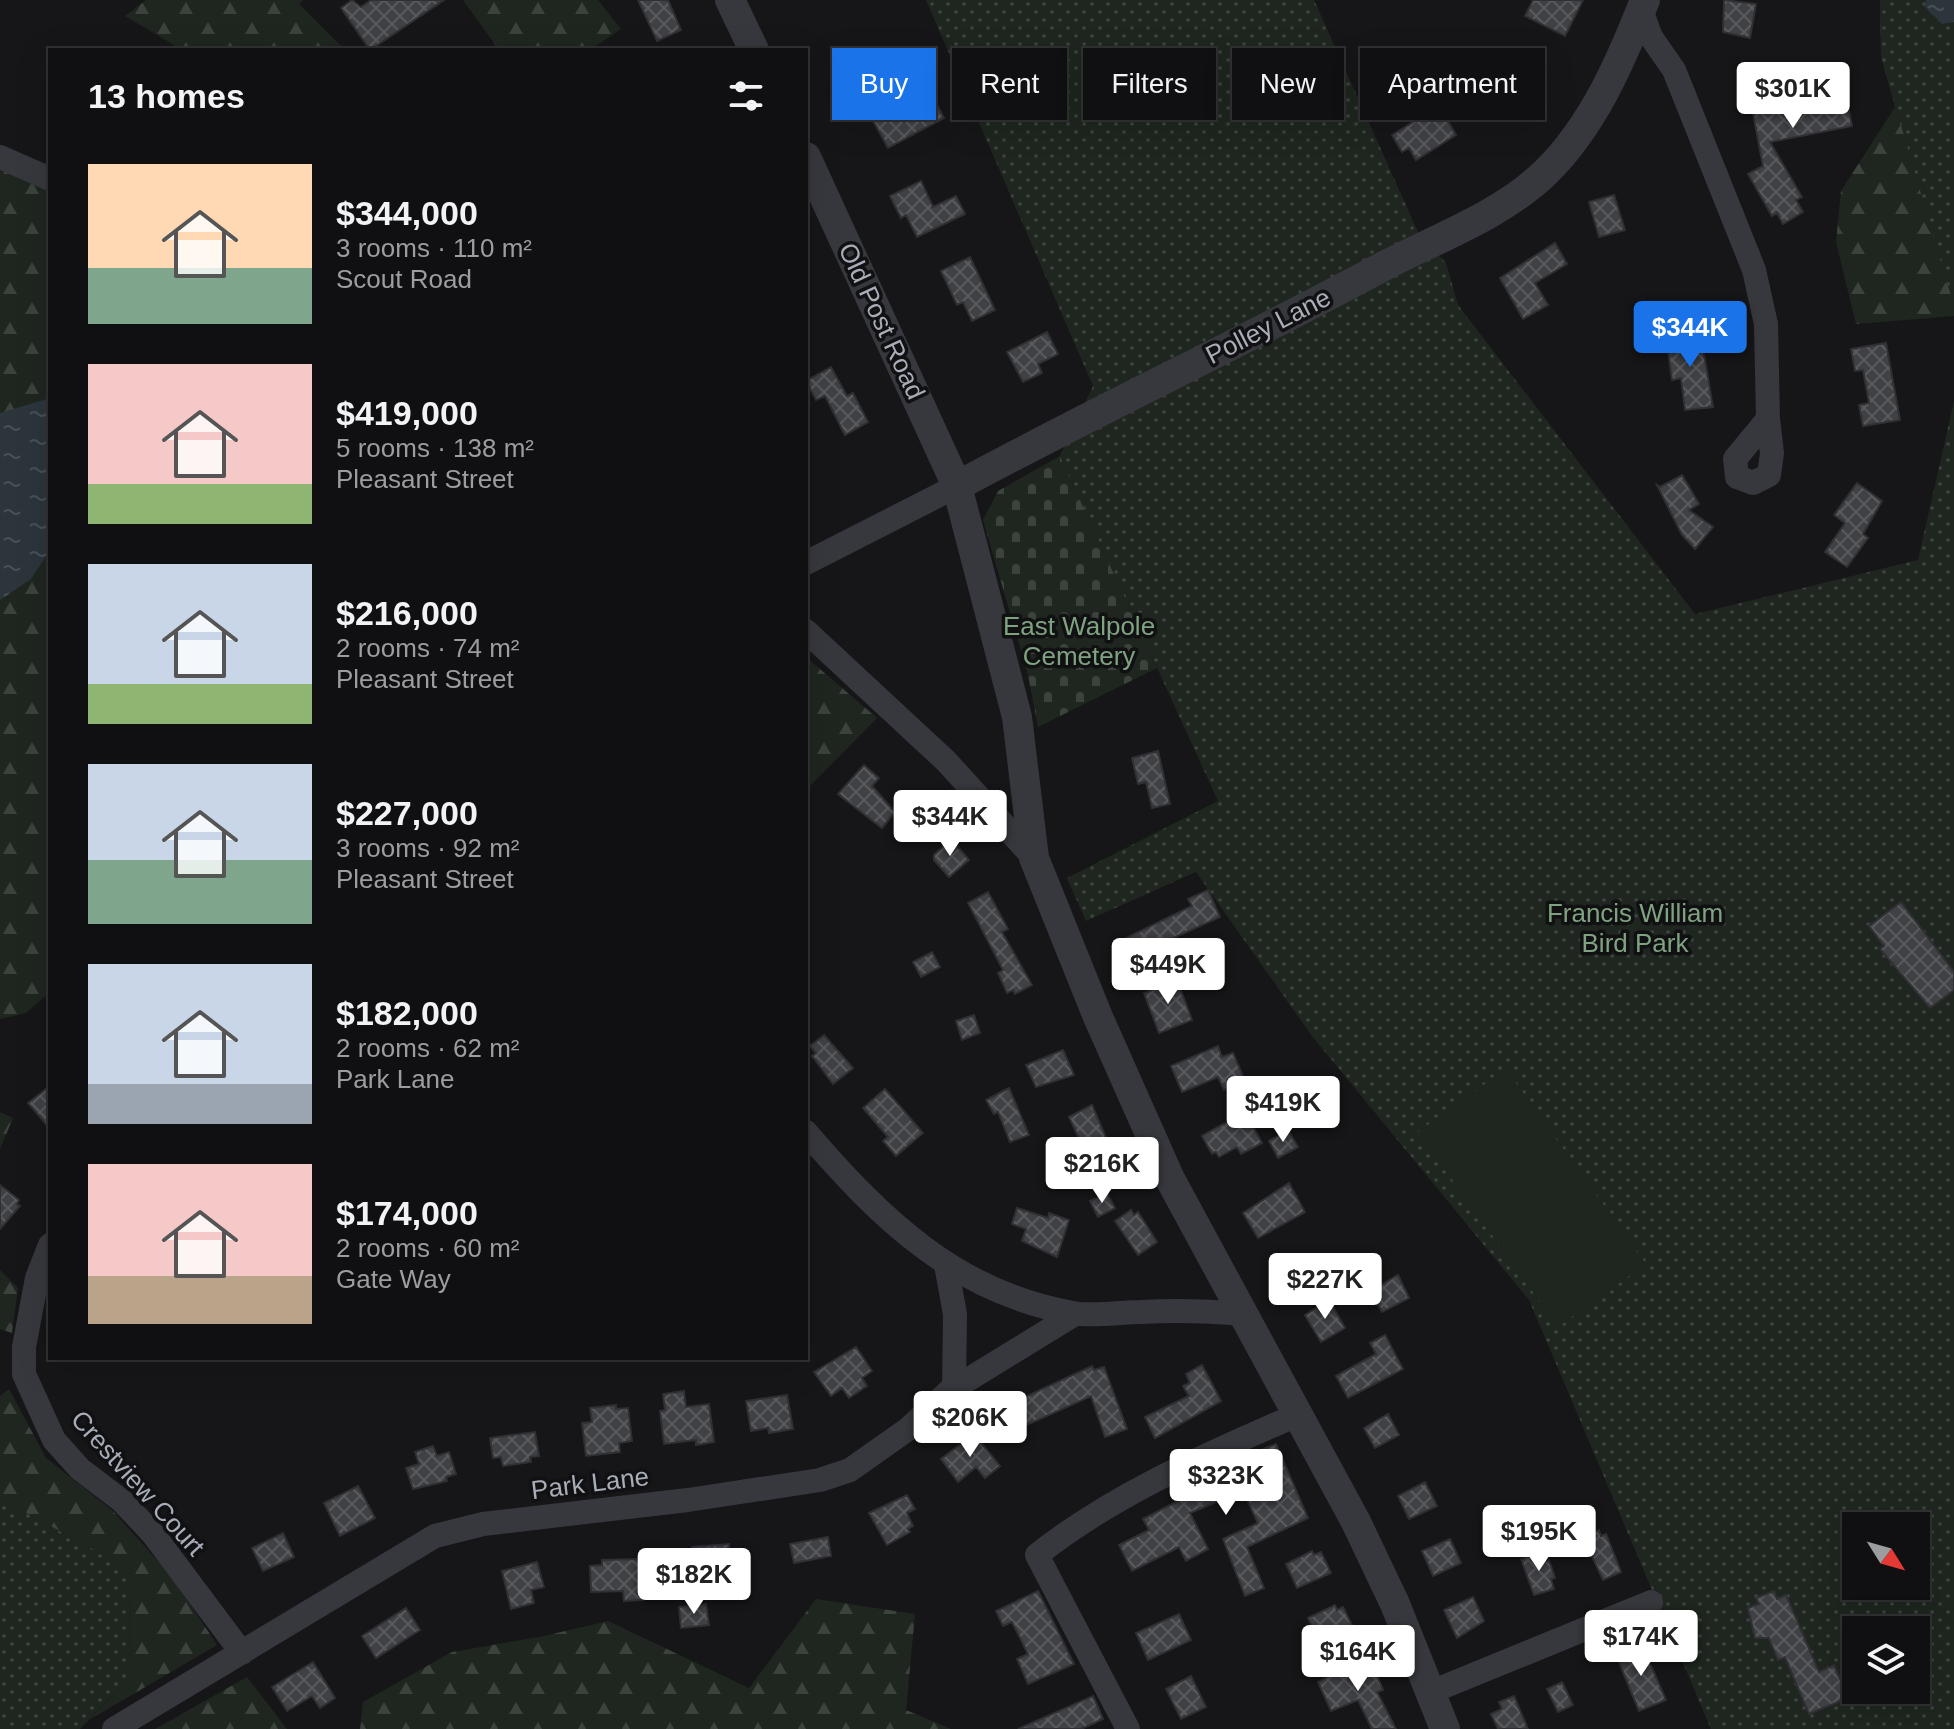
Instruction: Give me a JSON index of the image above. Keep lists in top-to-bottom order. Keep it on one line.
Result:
{"streets":{"street":["Old Post Road","Polley Lane","Crestview Court","Park Lane"]},"crossings":[["Old Post Road","Polley Lane"],["Crestview Court","Park Lane"]],"parks":["East Walpole Cemetery","Francis William Bird Park"],"north":"bottom right","page":{"chip":["Buy","Rent","Filters","New","Apartment"],"heading":"13 homes","price":["$301K","$344K","$344K","$449K","$419K","$216K","$227K","$206K","$323K","$195K","$182K","$174K","$164K"],"list":[{"name":"$344,000","note":"3 rooms · 110 m² · Scout Road"},{"name":"$419,000","note":"5 rooms · 138 m² · Pleasant Street"},{"name":"$216,000","note":"2 rooms · 74 m² · Pleasant Street"},{"name":"$227,000","note":"3 rooms · 92 m² · Pleasant Street"},{"name":"$182,000","note":"2 rooms · 62 m² · Park Lane"},{"name":"$174,000","note":"2 rooms · 60 m² · Gate Way"}]}}
